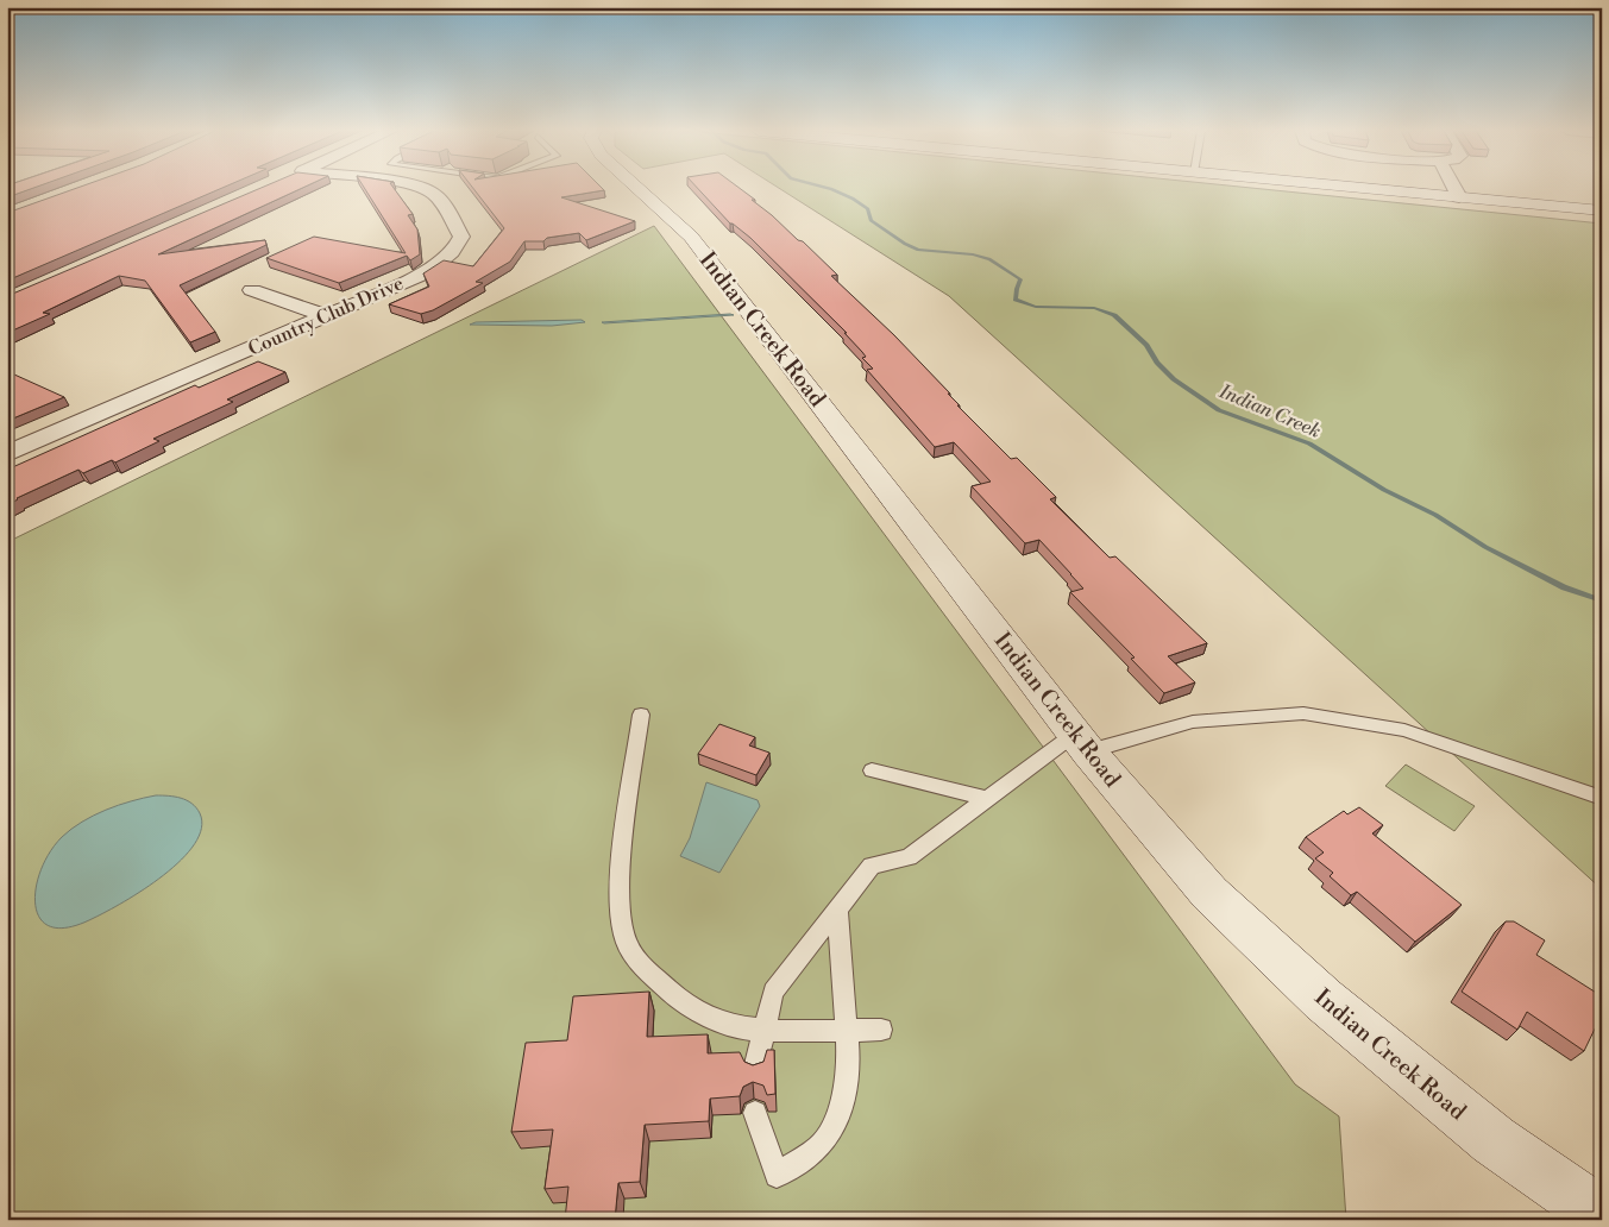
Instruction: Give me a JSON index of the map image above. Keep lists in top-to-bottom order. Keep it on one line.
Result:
{"streets":{"street":["Country Club Drive","Indian Creek Road"]},"water":["Indian Creek"]}
